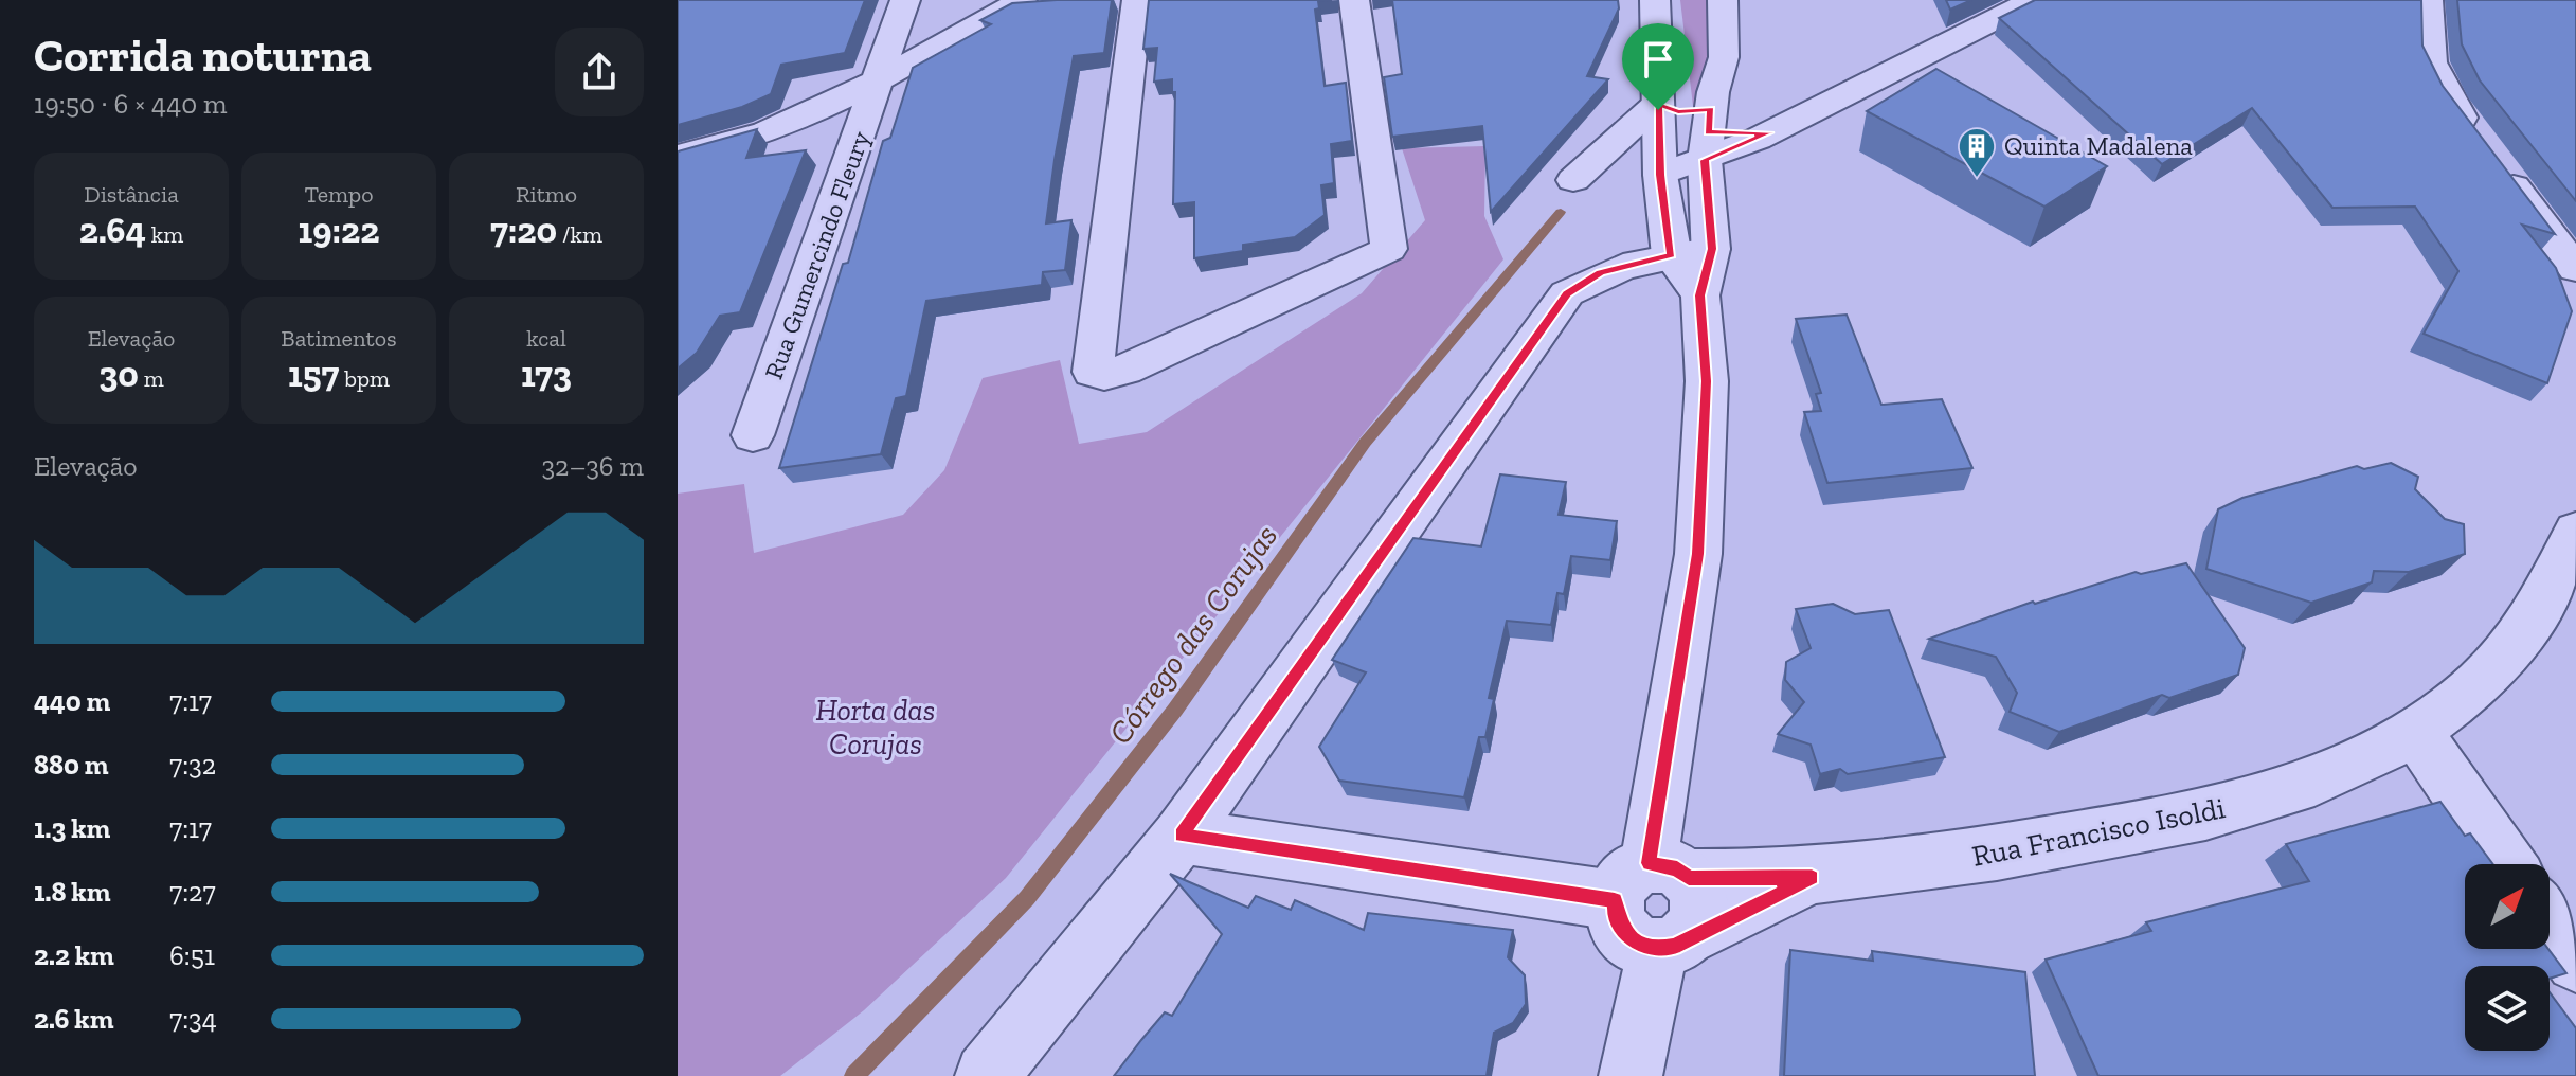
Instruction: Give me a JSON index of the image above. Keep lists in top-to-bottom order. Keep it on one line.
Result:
{"streets":{"street":["Rua Gumercindo Fleury","Rua Francisco Isoldi"]},"water":["Córrego das Corujas"],"parks":["Horta das Corujas"],"places":{"building":["Quinta Madalena"]},"north":"top right","page":{"heading":["Corrida noturna","19:50 · 6 × 440 m"],"stats":[["Distância","2.64 km"],["Tempo","19:22"],["Ritmo","7:20 /km"],["Elevação","30 m"],["Batimentos","157 bpm"],["kcal","173"]],"chart":["Elevação","32–36 m"],"list":[{"name":"440 m","note":"7:17"},{"name":"880 m","note":"7:32"},{"name":"1.3 km","note":"7:17"},{"name":"1.8 km","note":"7:27"},{"name":"2.2 km","note":"6:51"},{"name":"2.6 km","note":"7:34"}]}}
